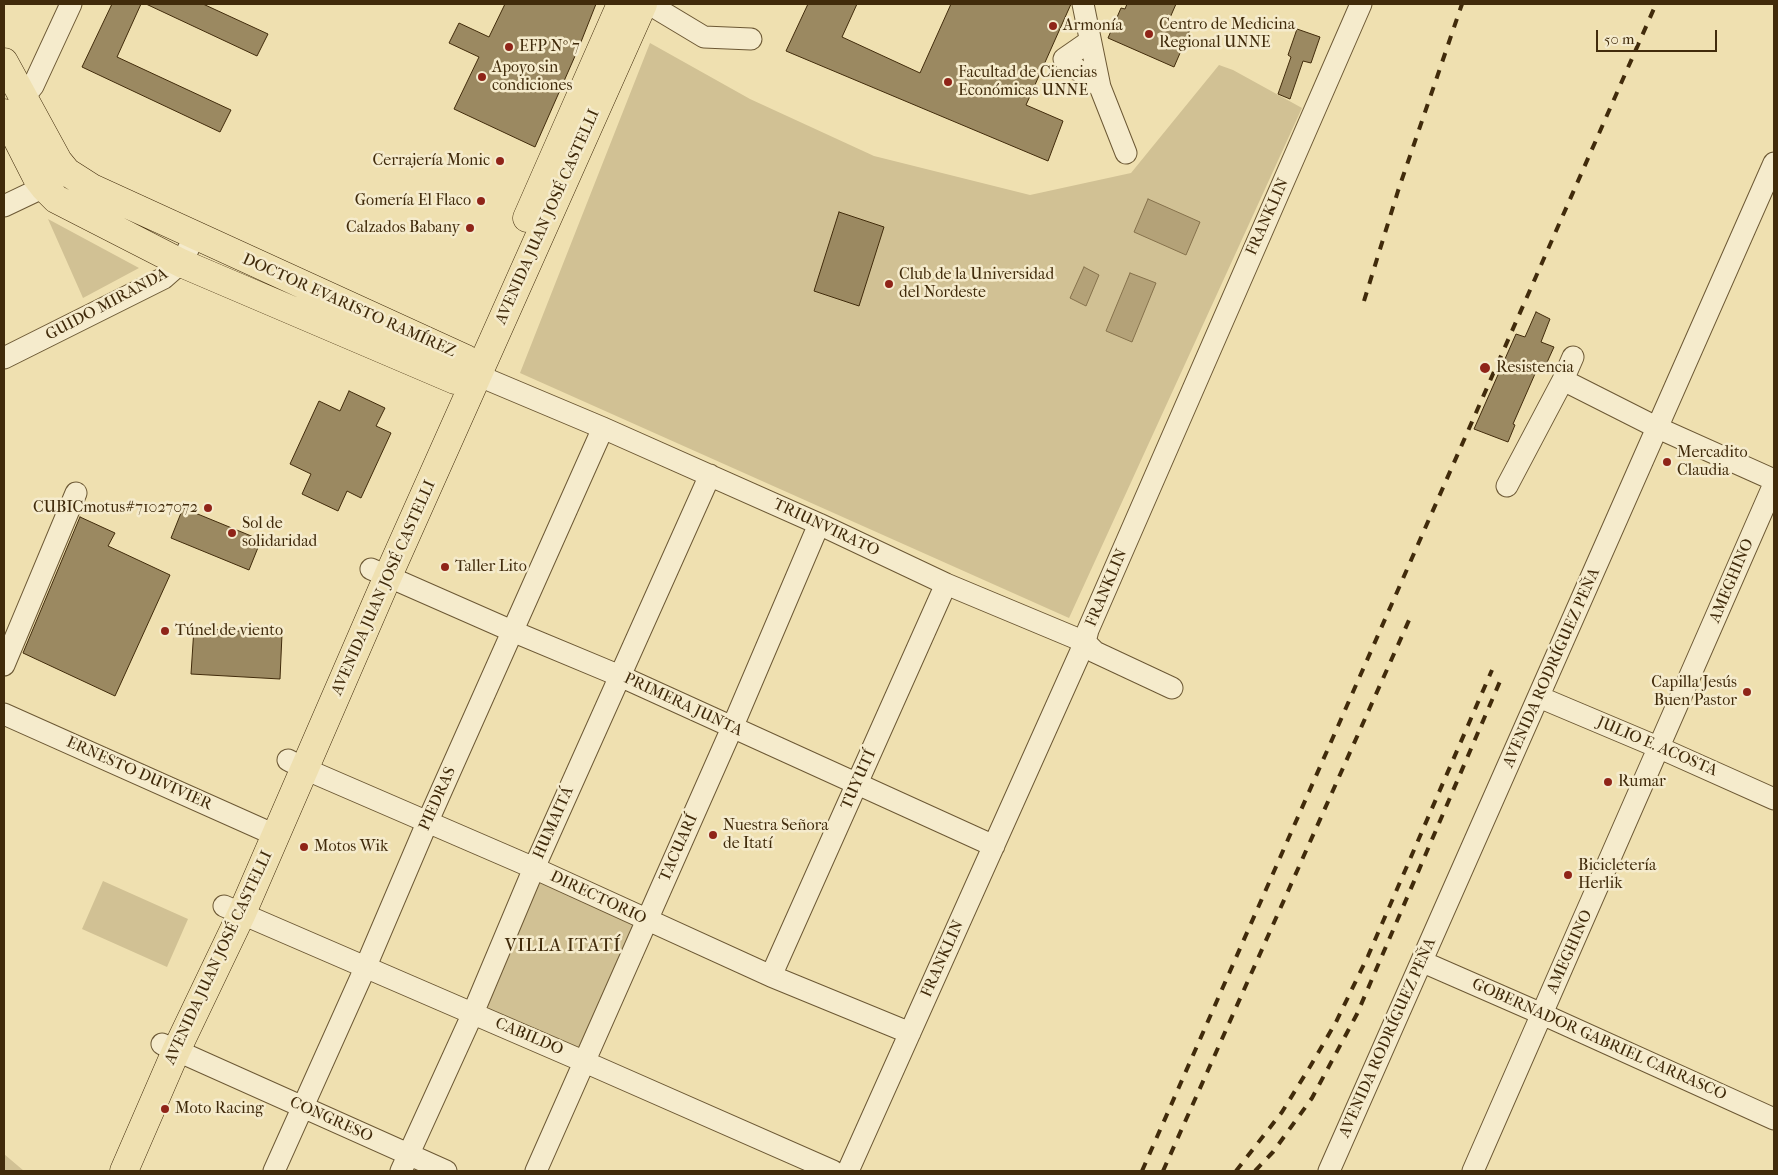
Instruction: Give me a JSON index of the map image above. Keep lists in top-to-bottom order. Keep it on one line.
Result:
{"streets":{"main road":["AVENIDA JUAN JOSÉ CASTELLI","DOCTOR EVARISTO RAMÍREZ"],"street":["FRANKLIN","GUIDO MIRANDA","TRIUNVIRATO","AMEGHINO","AVENIDA RODRÍGUEZ PEÑA","PRIMERA JUNTA","JULIO E. ACOSTA","ERNESTO DUVIVIER","TUYUTÍ","PIEDRAS","HUMAITÁ","TACUARÍ","DIRECTORIO","CABILDO","GOBERNADOR GABRIEL CARRASCO","CONGRESO"]},"crossings":[["AVENIDA JUAN JOSÉ CASTELLI","DOCTOR EVARISTO RAMÍREZ"],["AVENIDA JUAN JOSÉ CASTELLI","TRIUNVIRATO"],["AVENIDA JUAN JOSÉ CASTELLI","PRIMERA JUNTA"],["AVENIDA JUAN JOSÉ CASTELLI","ERNESTO DUVIVIER"],["AVENIDA JUAN JOSÉ CASTELLI","DIRECTORIO"],["AVENIDA JUAN JOSÉ CASTELLI","CABILDO"],["AVENIDA JUAN JOSÉ CASTELLI","CONGRESO"],["FRANKLIN","TRIUNVIRATO"],["FRANKLIN","PRIMERA JUNTA"],["FRANKLIN","DIRECTORIO"],["GUIDO MIRANDA","DOCTOR EVARISTO RAMÍREZ"],["DOCTOR EVARISTO RAMÍREZ","TRIUNVIRATO"],["TRIUNVIRATO","TUYUTÍ"],["TRIUNVIRATO","PIEDRAS"],["TRIUNVIRATO","HUMAITÁ"],["TRIUNVIRATO","TACUARÍ"],["AMEGHINO","JULIO E. ACOSTA"],["AMEGHINO","GOBERNADOR GABRIEL CARRASCO"],["AVENIDA RODRÍGUEZ PEÑA","JULIO E. ACOSTA"],["AVENIDA RODRÍGUEZ PEÑA","GOBERNADOR GABRIEL CARRASCO"],["PRIMERA JUNTA","TUYUTÍ"],["PRIMERA JUNTA","PIEDRAS"],["PRIMERA JUNTA","HUMAITÁ"],["PRIMERA JUNTA","TACUARÍ"],["TUYUTÍ","DIRECTORIO"],["PIEDRAS","DIRECTORIO"],["PIEDRAS","CABILDO"],["PIEDRAS","CONGRESO"],["HUMAITÁ","DIRECTORIO"],["HUMAITÁ","CABILDO"],["HUMAITÁ","CONGRESO"],["TACUARÍ","DIRECTORIO"],["TACUARÍ","CABILDO"]],"districts":["VILLA ITATÍ"],"places":["Armonía","Centro de Medicina Regional UNNE","EFP Nº 7","Apoyo sin condiciones","Facultad de Ciencias Económicas UNNE","Cerrajería Monic","Gomería El Flaco","Calzados Babany","Club de la Universidad del Nordeste","Resistencia","Mercadito Claudia","CUBICmotus#71027072","Sol de solidaridad","Taller Lito","Túnel de viento","Capilla Jesús Buen Pastor","Rumar","Nuestra Señora de Itatí","Motos Wik","Bicicletería Herlik","Moto Racing"],"scale_bar":"50 m"}
